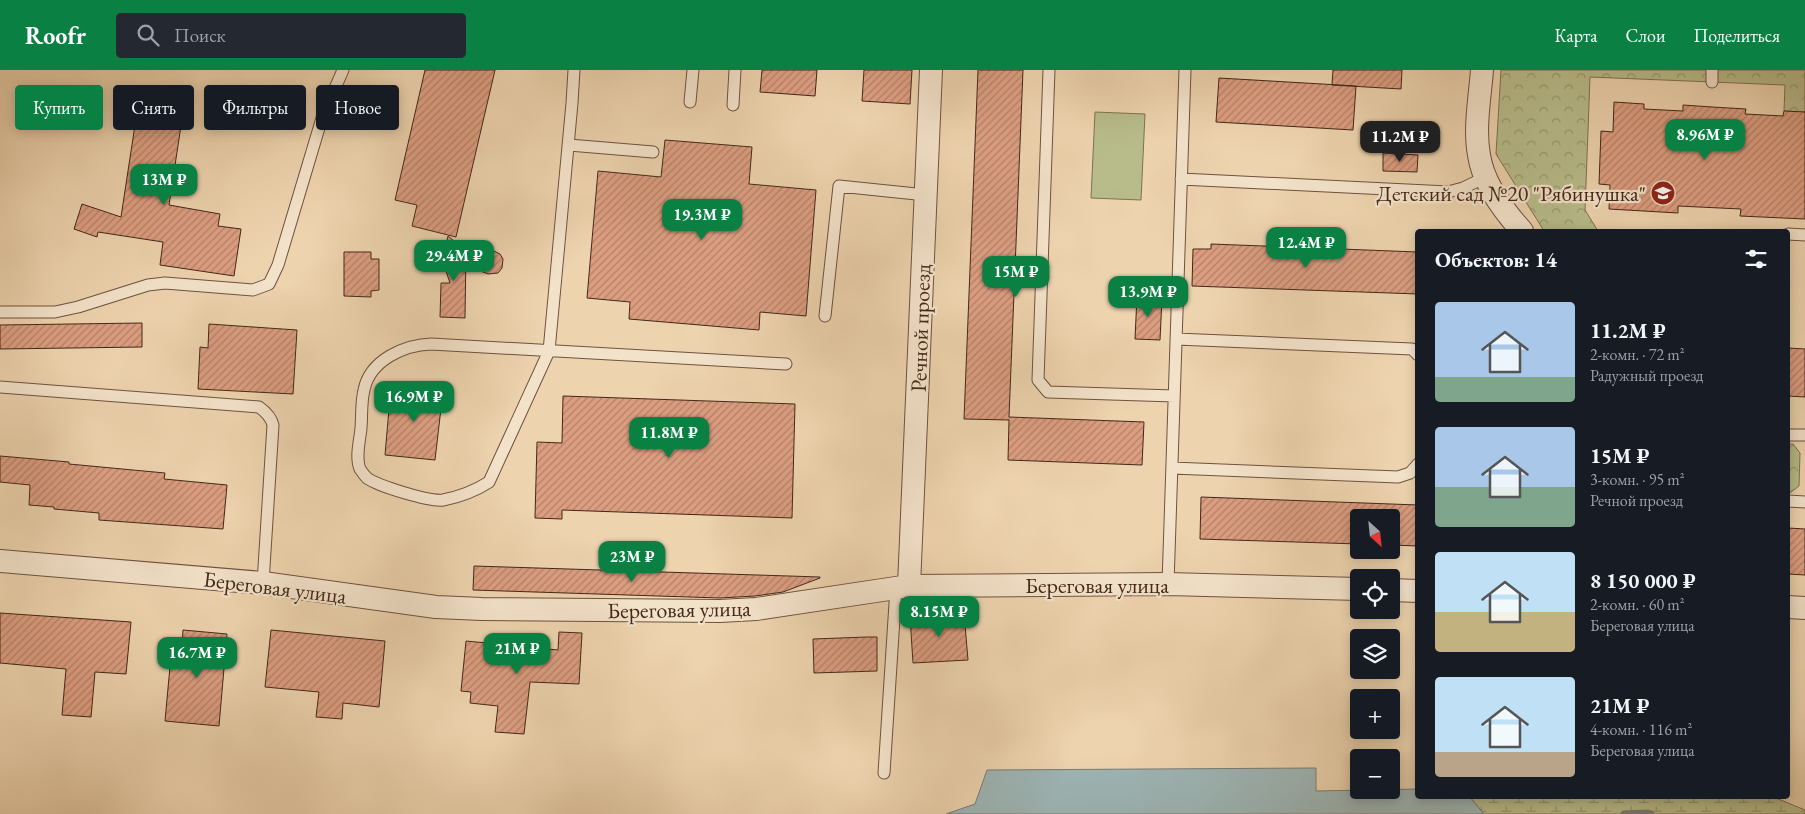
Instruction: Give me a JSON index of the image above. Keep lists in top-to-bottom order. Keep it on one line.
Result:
{"streets":{"street":["Речной проезд","Береговая улица"]},"crossings":[["Речной проезд","Береговая улица"]],"places":{"school or university":["Детский сад №20 \"Рябинушка\""]},"north":"bottom right","page":{"header":"Roofr","search":"Поиск","nav":["Карта","Слои","Поделиться"],"chip":["Купить","Снять","Фильтры","Новое"],"price":["8.96M ₽","11.2M ₽","13M ₽","19.3M ₽","12.4M ₽","29.4M ₽","15M ₽","13.9M ₽","16.9M ₽","11.8M ₽","23M ₽","8.15M ₽","21M ₽","16.7M ₽"],"heading":"Объектов: 14","list":[{"name":"11.2M ₽","note":"2-комн. · 72 m² · Радужный проезд"},{"name":"15M ₽","note":"3-комн. · 95 m² · Речной проезд"},{"name":"8 150 000 ₽","note":"2-комн. · 60 m² · Береговая улица"},{"name":"21M ₽","note":"4-комн. · 116 m² · Береговая улица"}],"map_buttons":["+","−"]}}
